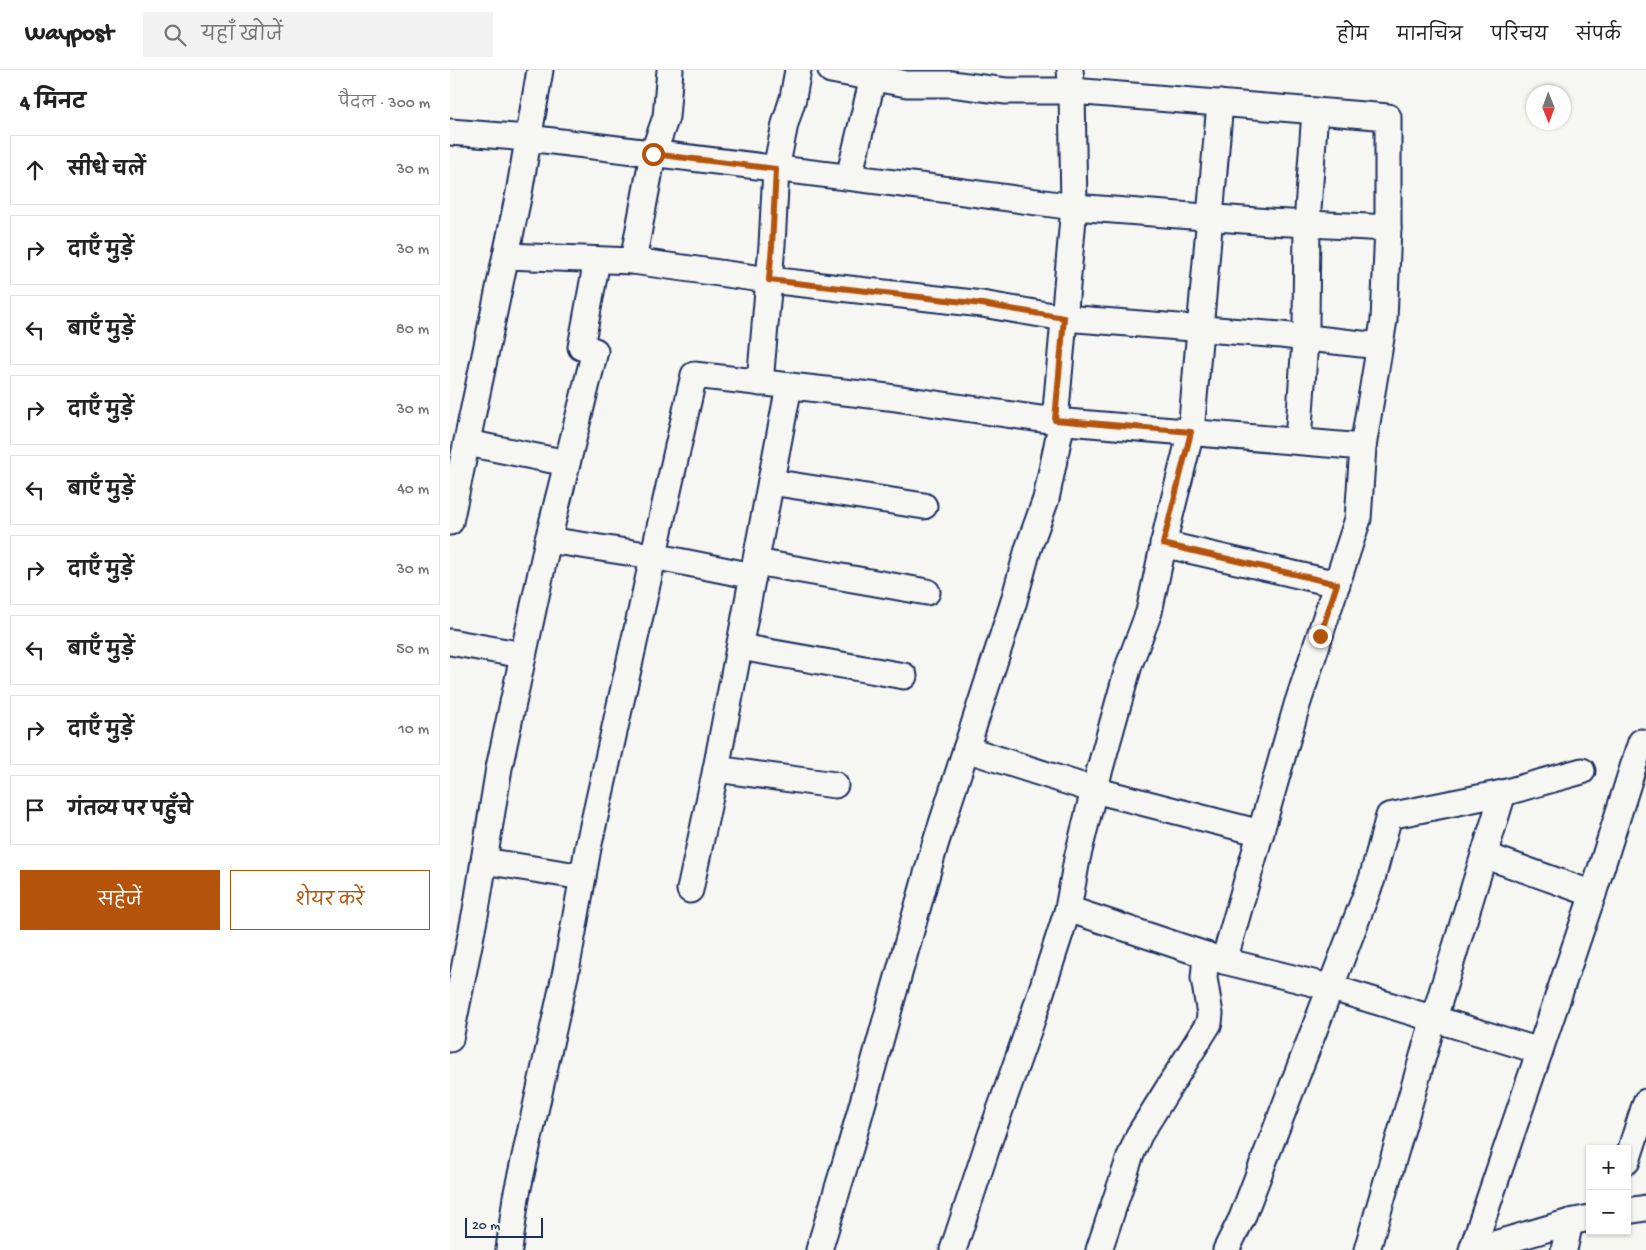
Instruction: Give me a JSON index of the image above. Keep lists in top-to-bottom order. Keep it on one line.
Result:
{"scale_bar":"20 m","north":"bottom","page":{"header":"Waypost","search":"यहाँ खोजें","nav":["होम","मानचित्र","परिचय","संपर्क"],"heading":["4 मिनट","पैदल · 300 m"],"list":[["सीधे चलें","30 m"],["दाएँ मुड़ें","30 m"],["बाएँ मुड़ें","80 m"],["दाएँ मुड़ें","30 m"],["बाएँ मुड़ें","40 m"],["दाएँ मुड़ें","30 m"],["बाएँ मुड़ें","50 m"],["दाएँ मुड़ें","10 m"],"गंतव्य पर पहुँचे"],"buttons":["सहेजें","शेयर करें"],"map_buttons":["+","−"],"scale":"20 m"}}
